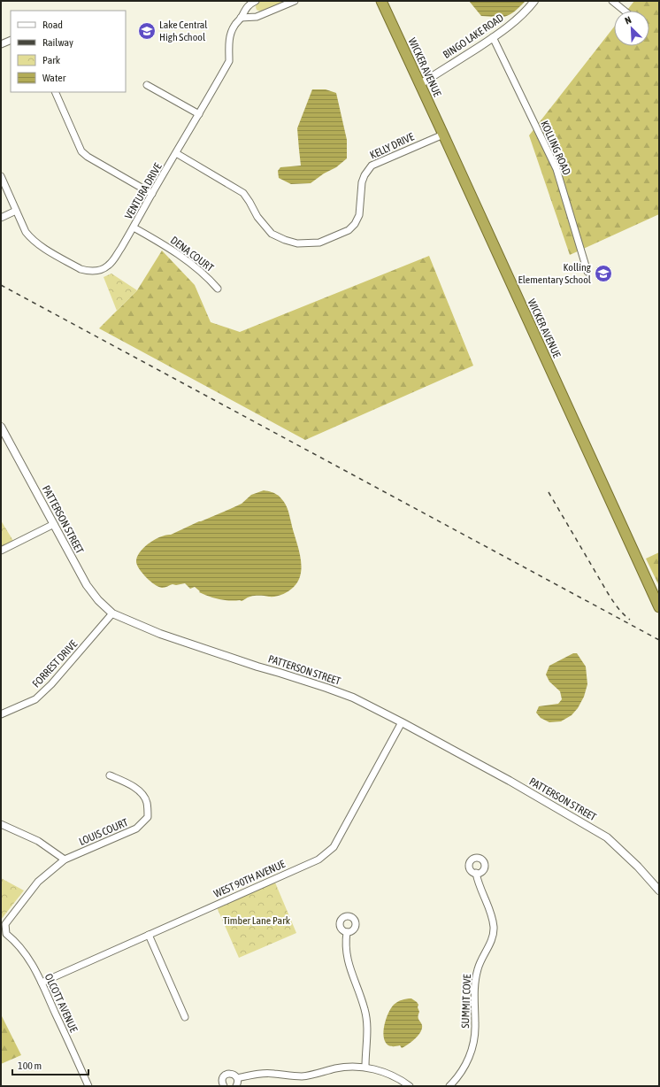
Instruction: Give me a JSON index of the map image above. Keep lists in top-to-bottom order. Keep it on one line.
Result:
{"streets":{"highway":["WICKER AVENUE"],"street":["BINGO LAKE ROAD","KELLY DRIVE","KOLLING ROAD","VENTURA DRIVE","DENA COURT","PATTERSON STREET","FORREST DRIVE","LOUIS COURT","WEST 90TH AVENUE","SUMMIT COVE","OLCOTT AVENUE"]},"crossings":[["BINGO LAKE ROAD","WICKER AVENUE"],["BINGO LAKE ROAD","KOLLING ROAD"],["WICKER AVENUE","KELLY DRIVE"],["KELLY DRIVE","VENTURA DRIVE"],["VENTURA DRIVE","DENA COURT"],["PATTERSON STREET","FORREST DRIVE"],["PATTERSON STREET","WEST 90TH AVENUE"],["LOUIS COURT","OLCOTT AVENUE"],["WEST 90TH AVENUE","OLCOTT AVENUE"]],"parks":["Timber Lane Park"],"places":{"school or university":["Lake Central High School","Kolling Elementary School"]},"legend":["Road","Railway","Park","Water"],"scale_bar":"100 m","north":"top left"}
